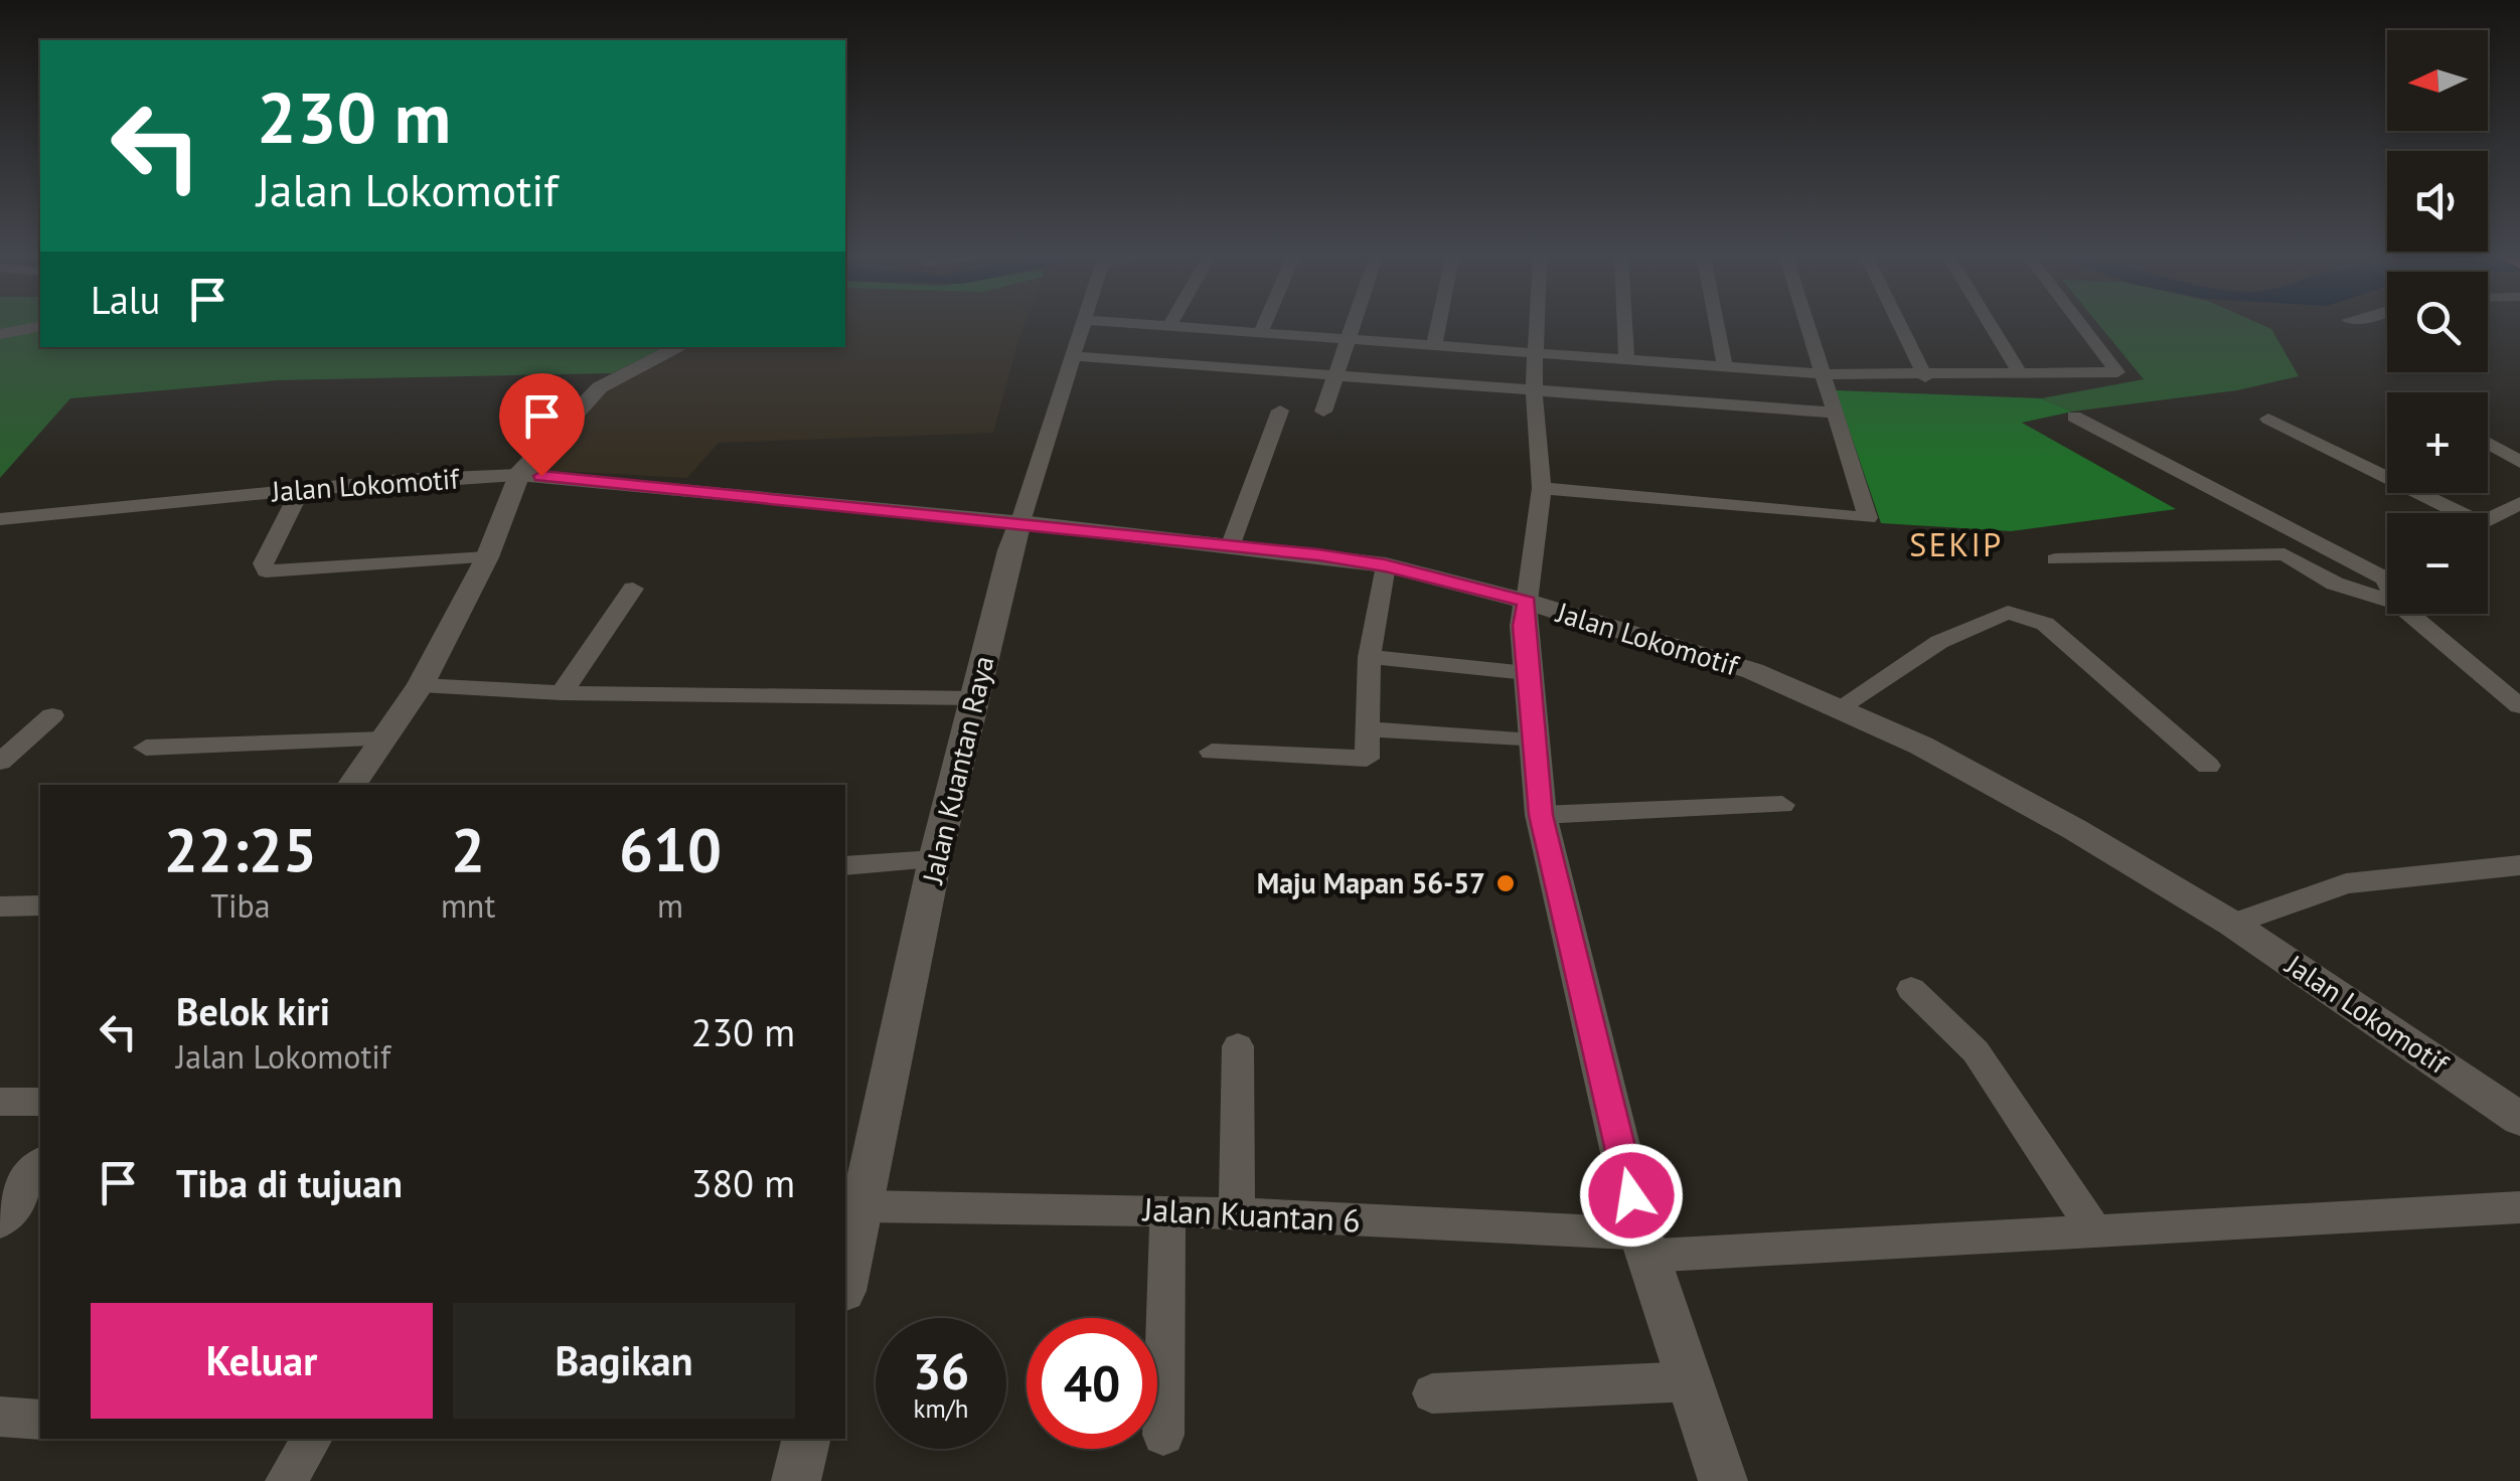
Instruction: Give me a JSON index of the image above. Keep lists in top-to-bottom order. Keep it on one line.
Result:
{"streets":{"street":["Jalan Lokomotif","Jalan Kuantan Raya","Jalan Kuantan 6"]},"crossings":[["Jalan Lokomotif","Jalan Kuantan Raya"],["Jalan Kuantan Raya","Jalan Kuantan 6"]],"districts":["SEKIP"],"places":["Maju Mapan 56-57"],"north":"left","page":{"map_buttons":["+","−"],"turn":["230 m","Jalan Lokomotif"],"then":"Lalu","eta":["22:25","Tiba","2","mnt","610","m"],"list":[{"name":"Belok kiri","note":"Jalan Lokomotif","value":"230 m"},{"name":"Tiba di tujuan","value":"380 m"}],"buttons":["Keluar","Bagikan"],"speed":"36 km/h","limit":"40"}}
